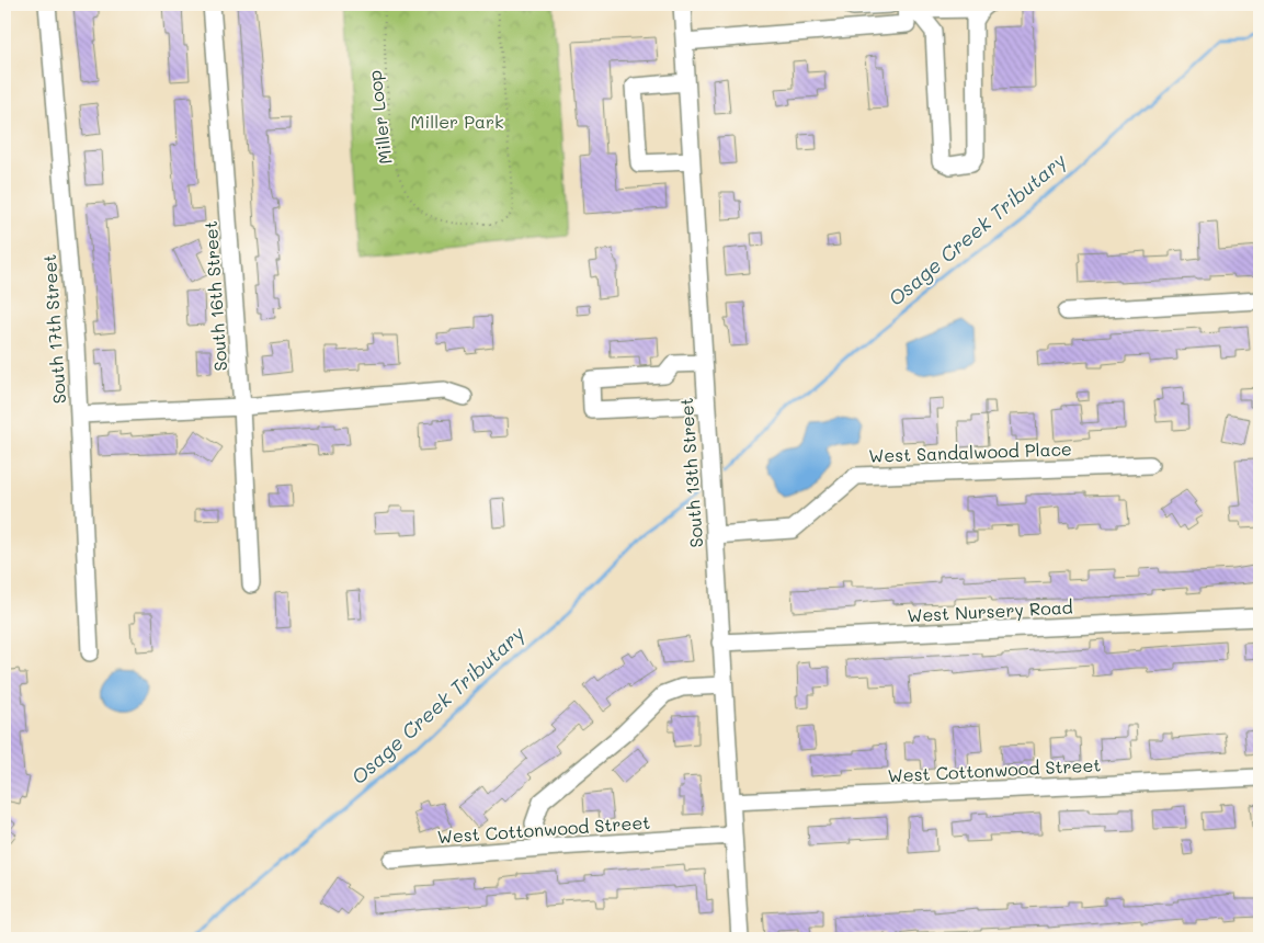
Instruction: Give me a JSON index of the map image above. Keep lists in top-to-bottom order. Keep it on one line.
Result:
{"streets":{"street":["South 16th Street","South 17th Street","West Sandalwood Place","South 13th Street","West Nursery Road","West Cottonwood Street"],"path":["Miller Loop"]},"crossings":[["West Sandalwood Place","South 13th Street"],["South 13th Street","West Nursery Road"],["South 13th Street","West Cottonwood Street"]],"water":["Osage Creek Tributary"],"parks":["Miller Park"]}
